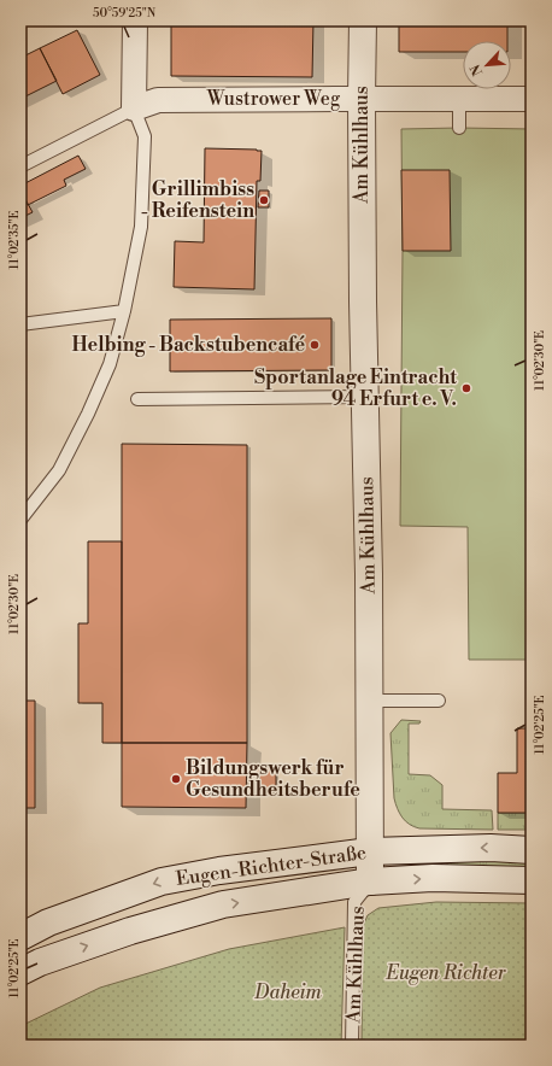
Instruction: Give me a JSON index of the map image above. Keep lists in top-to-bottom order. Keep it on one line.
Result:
{"streets":{"main road":["Am Kühlhaus","Eugen-Richter-Straße"],"street":["Wustrower Weg"]},"crossings":[["Wustrower Weg","Am Kühlhaus"],["Am Kühlhaus","Eugen-Richter-Straße"]],"parks":["Eugen Richter","Daheim"],"places":["Grillimbiss - Reifenstein","Helbing - Backstubencafé","Sportanlage Eintracht 94 Erfurt e. V.","Bildungswerk für Gesundheitsberufe"],"north":"bottom left","coordinates":["50°59'25\"N","11°02'35\"E","11°02'30\"E","11°02'25\"E"]}
